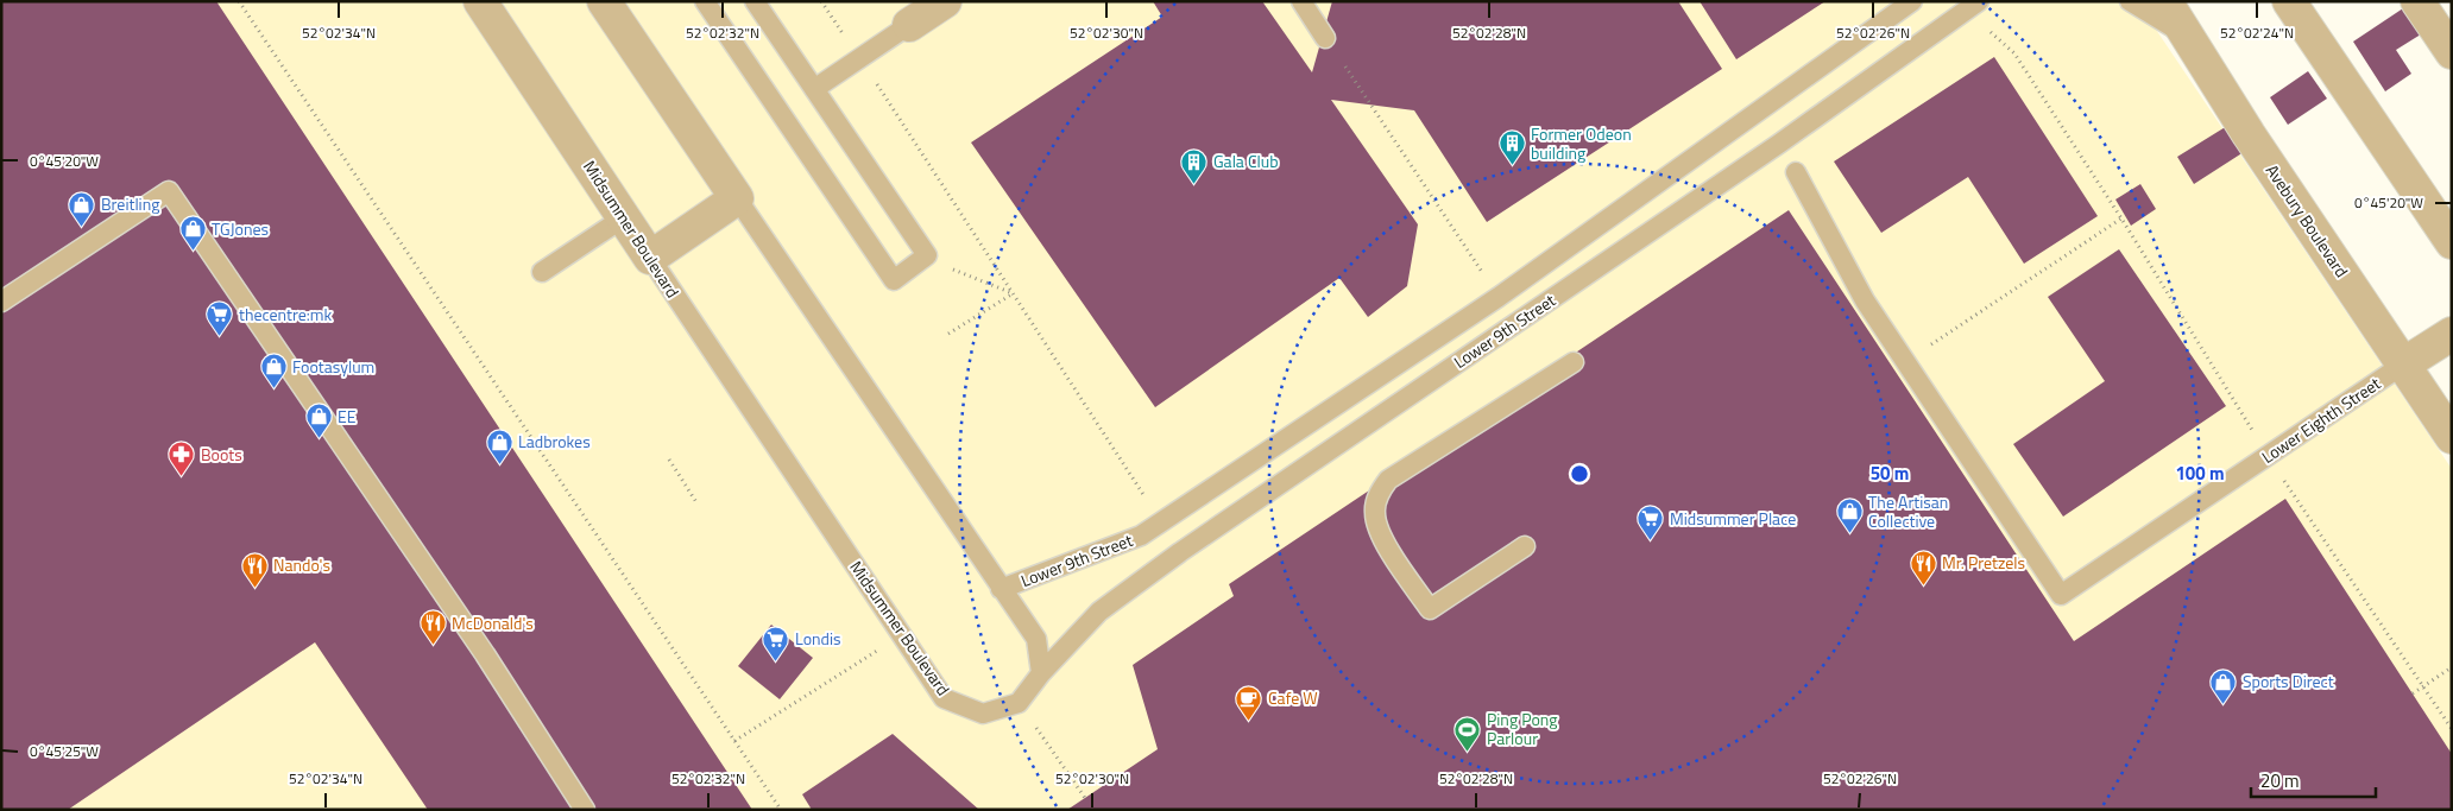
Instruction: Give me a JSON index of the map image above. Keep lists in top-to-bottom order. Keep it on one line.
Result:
{"streets":{"street":["Avebury Boulevard","Midsummer Boulevard"],"lane":["Lower 9th Street","Lower Eighth Street"]},"crossings":[["Avebury Boulevard","Lower Eighth Street"]],"places":{"building":["Former Odeon building","Gala Club"],"shop":["Breitling","TGJones","Footasylum","EE","Ladbrokes","The Artisan Collective","Sports Direct"],"supermarket":["thecentre:mk","Midsummer Place","Londis"],"pharmacy":["Boots"],"restaurant":["Mr. Pretzels","Nando's","McDonald's"],"cafe":["Cafe W"],"sports":["Ping Pong Parlour"]},"scale_bar":"20 m","coordinates":["52°02'34\"N","52°02'32\"N","52°02'30\"N","52°02'28\"N","52°02'26\"N","52°02'24\"N","0°45'20\"W","0°45'25\"W"],"rings":["50 m","100 m"]}
